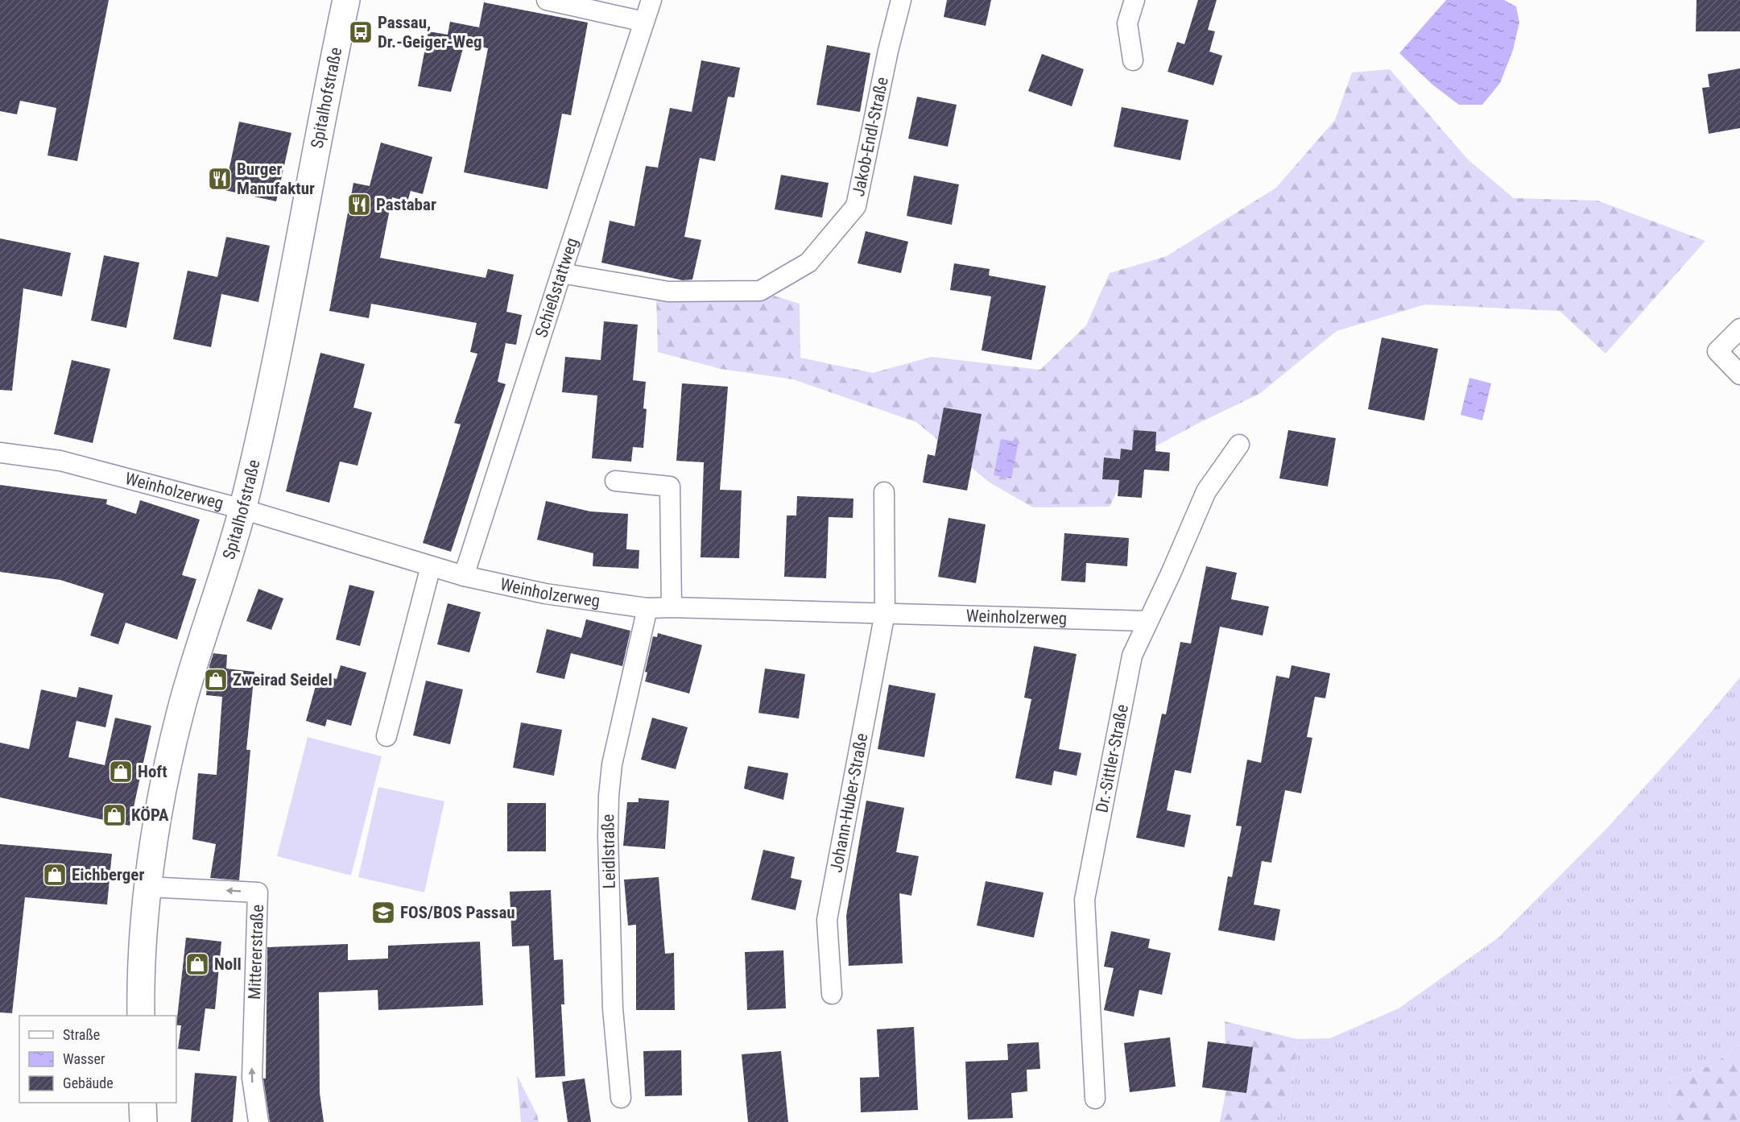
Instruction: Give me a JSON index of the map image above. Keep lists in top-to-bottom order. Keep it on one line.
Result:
{"streets":{"street":["Spitalhofstraße","Jakob-Endl-Straße","Schießstattweg","Weinholzerweg","Dr.-Sittler-Straße","Johann-Huber-Straße","Leidlstraße","Mittererstraße"]},"crossings":[["Spitalhofstraße","Weinholzerweg"],["Spitalhofstraße","Mittererstraße"],["Jakob-Endl-Straße","Schießstattweg"],["Schießstattweg","Weinholzerweg"],["Weinholzerweg","Dr.-Sittler-Straße"],["Weinholzerweg","Johann-Huber-Straße"],["Weinholzerweg","Leidlstraße"]],"places":{"bus stop":["Passau, Dr.-Geiger-Weg"],"restaurant":["Burger Manufaktur","Pastabar"],"shop":["Zweirad Seidel","Hoft","KÖPA","Eichberger","Noll"],"school or university":["FOS/BOS Passau"]},"legend":["Straße","Wasser","Gebäude"]}
